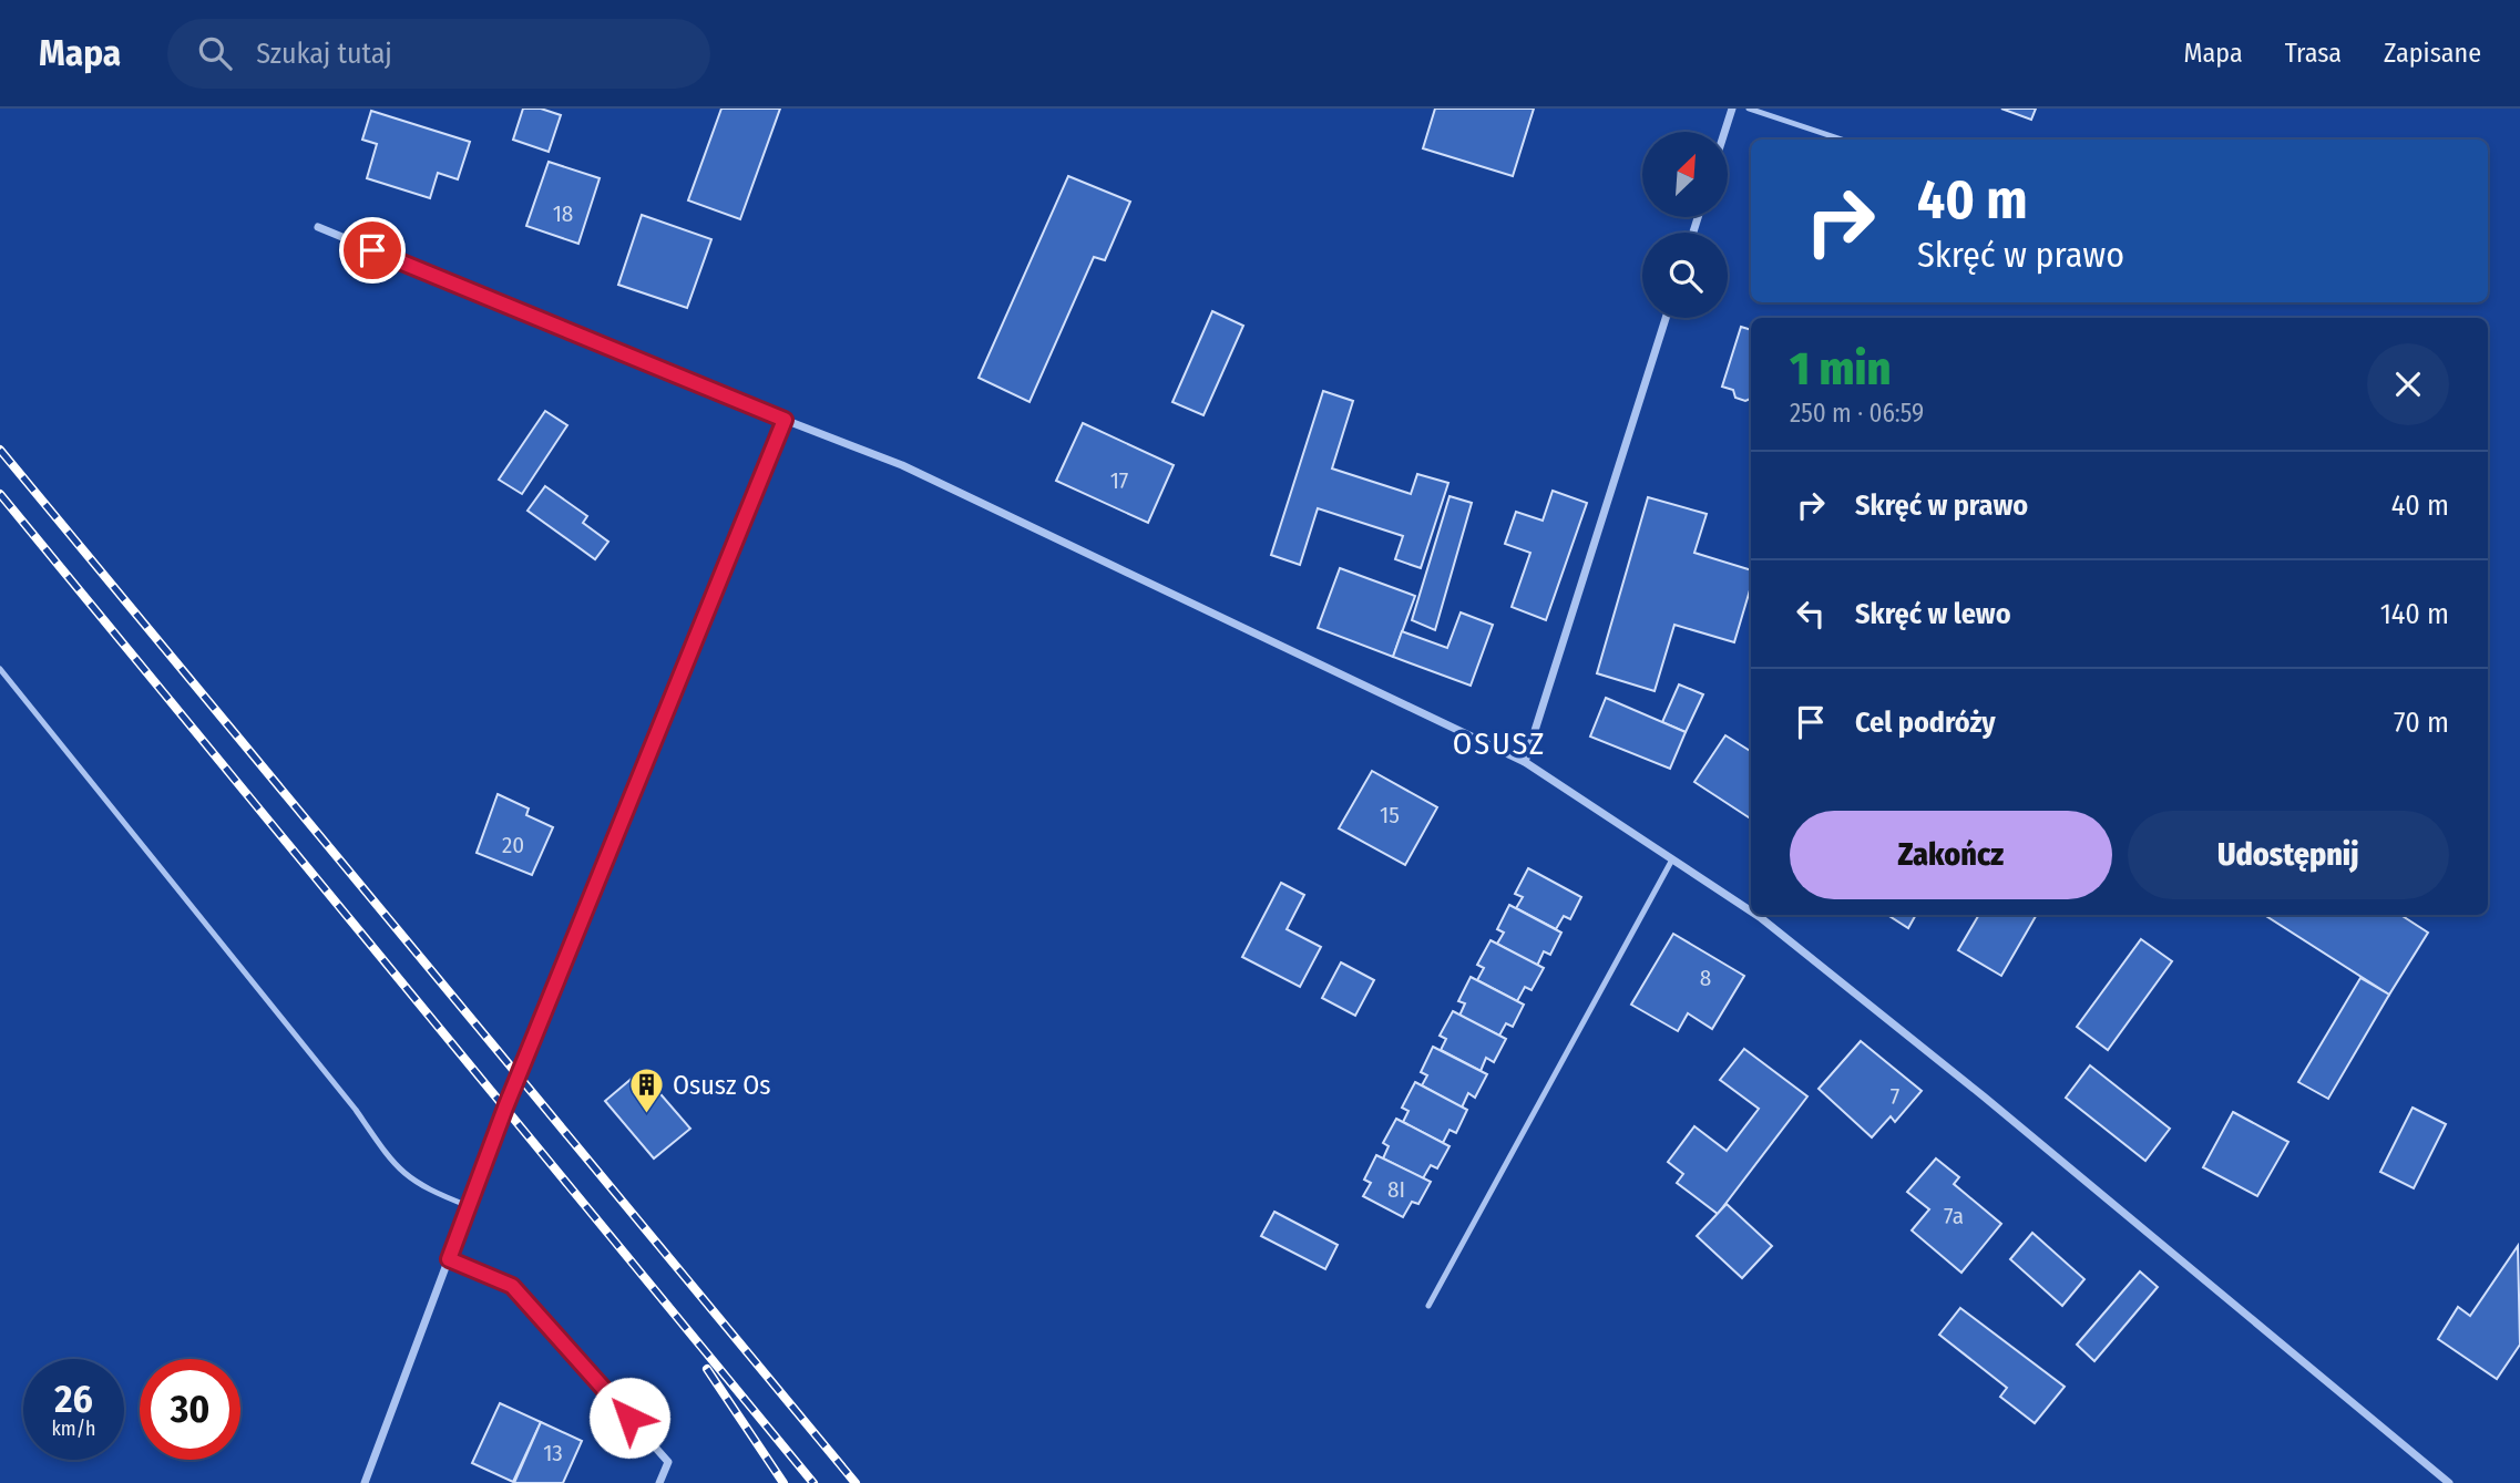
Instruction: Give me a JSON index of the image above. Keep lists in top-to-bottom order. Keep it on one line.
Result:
{"districts":["OSUSZ"],"places":{"building":["Osusz Os"]},"house_numbers":["18","17","15","20","8","7","8I","7a","13"],"north":"top right","page":{"header":"Mapa","search":"Szukaj tutaj","nav":["Mapa","Trasa","Zapisane"],"turn":["40 m","Skręć w prawo"],"heading":["1 min","250 m · 06:59"],"list":[{"name":"Skręć w prawo","value":"40 m"},{"name":"Skręć w lewo","value":"140 m"},{"name":"Cel podróży","value":"70 m"}],"buttons":["Zakończ","Udostępnij"],"speed":"26 km/h","limit":"30"}}
